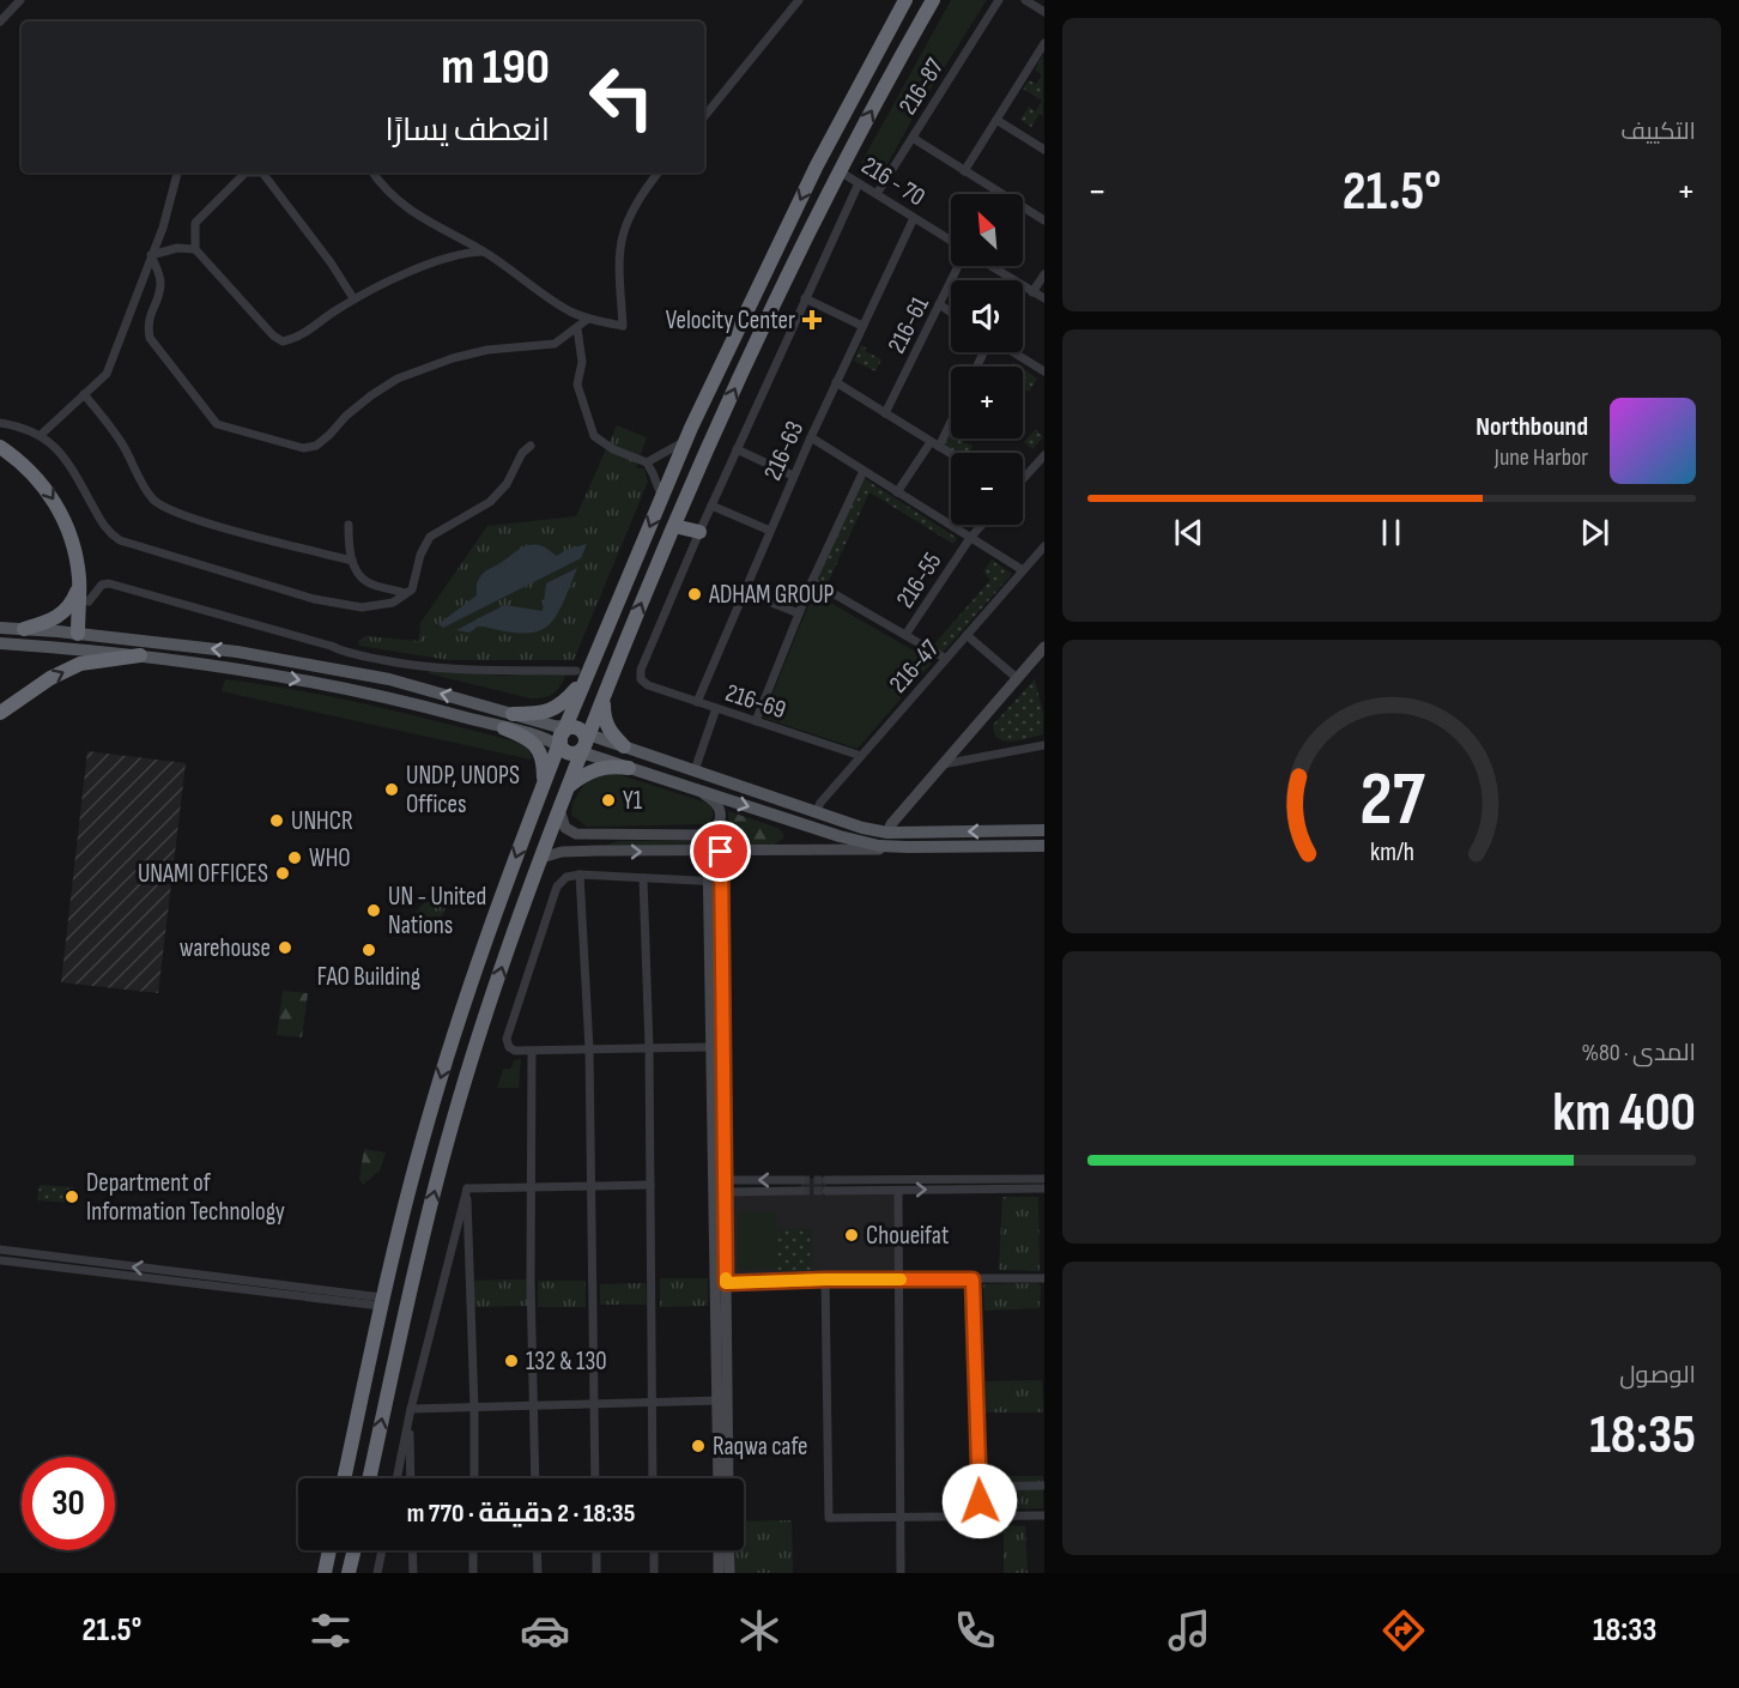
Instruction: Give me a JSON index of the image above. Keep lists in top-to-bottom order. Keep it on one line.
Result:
{"streets":{"street":["216-87","216 - 70","216-61","216-63","216-55","216-47","216-69"]},"crossings":[["216-87","216 - 70"],["216 - 70","216-63"],["216-63","216-69"],["216-47","216-69"]],"places":{"health":["Velocity Center"],"other":["ADHAM GROUP","UNDP, UNOPS Offices","Y1","UNHCR","WHO","UNAMI OFFICES","UN - United Nations","warehouse","FAO Building","Department of Information Technology","Choueifat","132 & 130","Raqwa cafe"]},"north":"top left","page":{"tile":["التكييف",["المدى · 80%","400 km"],["الوصول","18:35"]],"turn":["190 m","انعطف يسارًا"],"heat":["−","21.5°","+"],"map_buttons":["+","−"],"song":["Northbound","June Harbor"],"limit":"30","trip":"18:35 · 2 دقيقة · 770 m","tabs":["18:33","21.5°"],"gauge":["27","km/h"]}}
